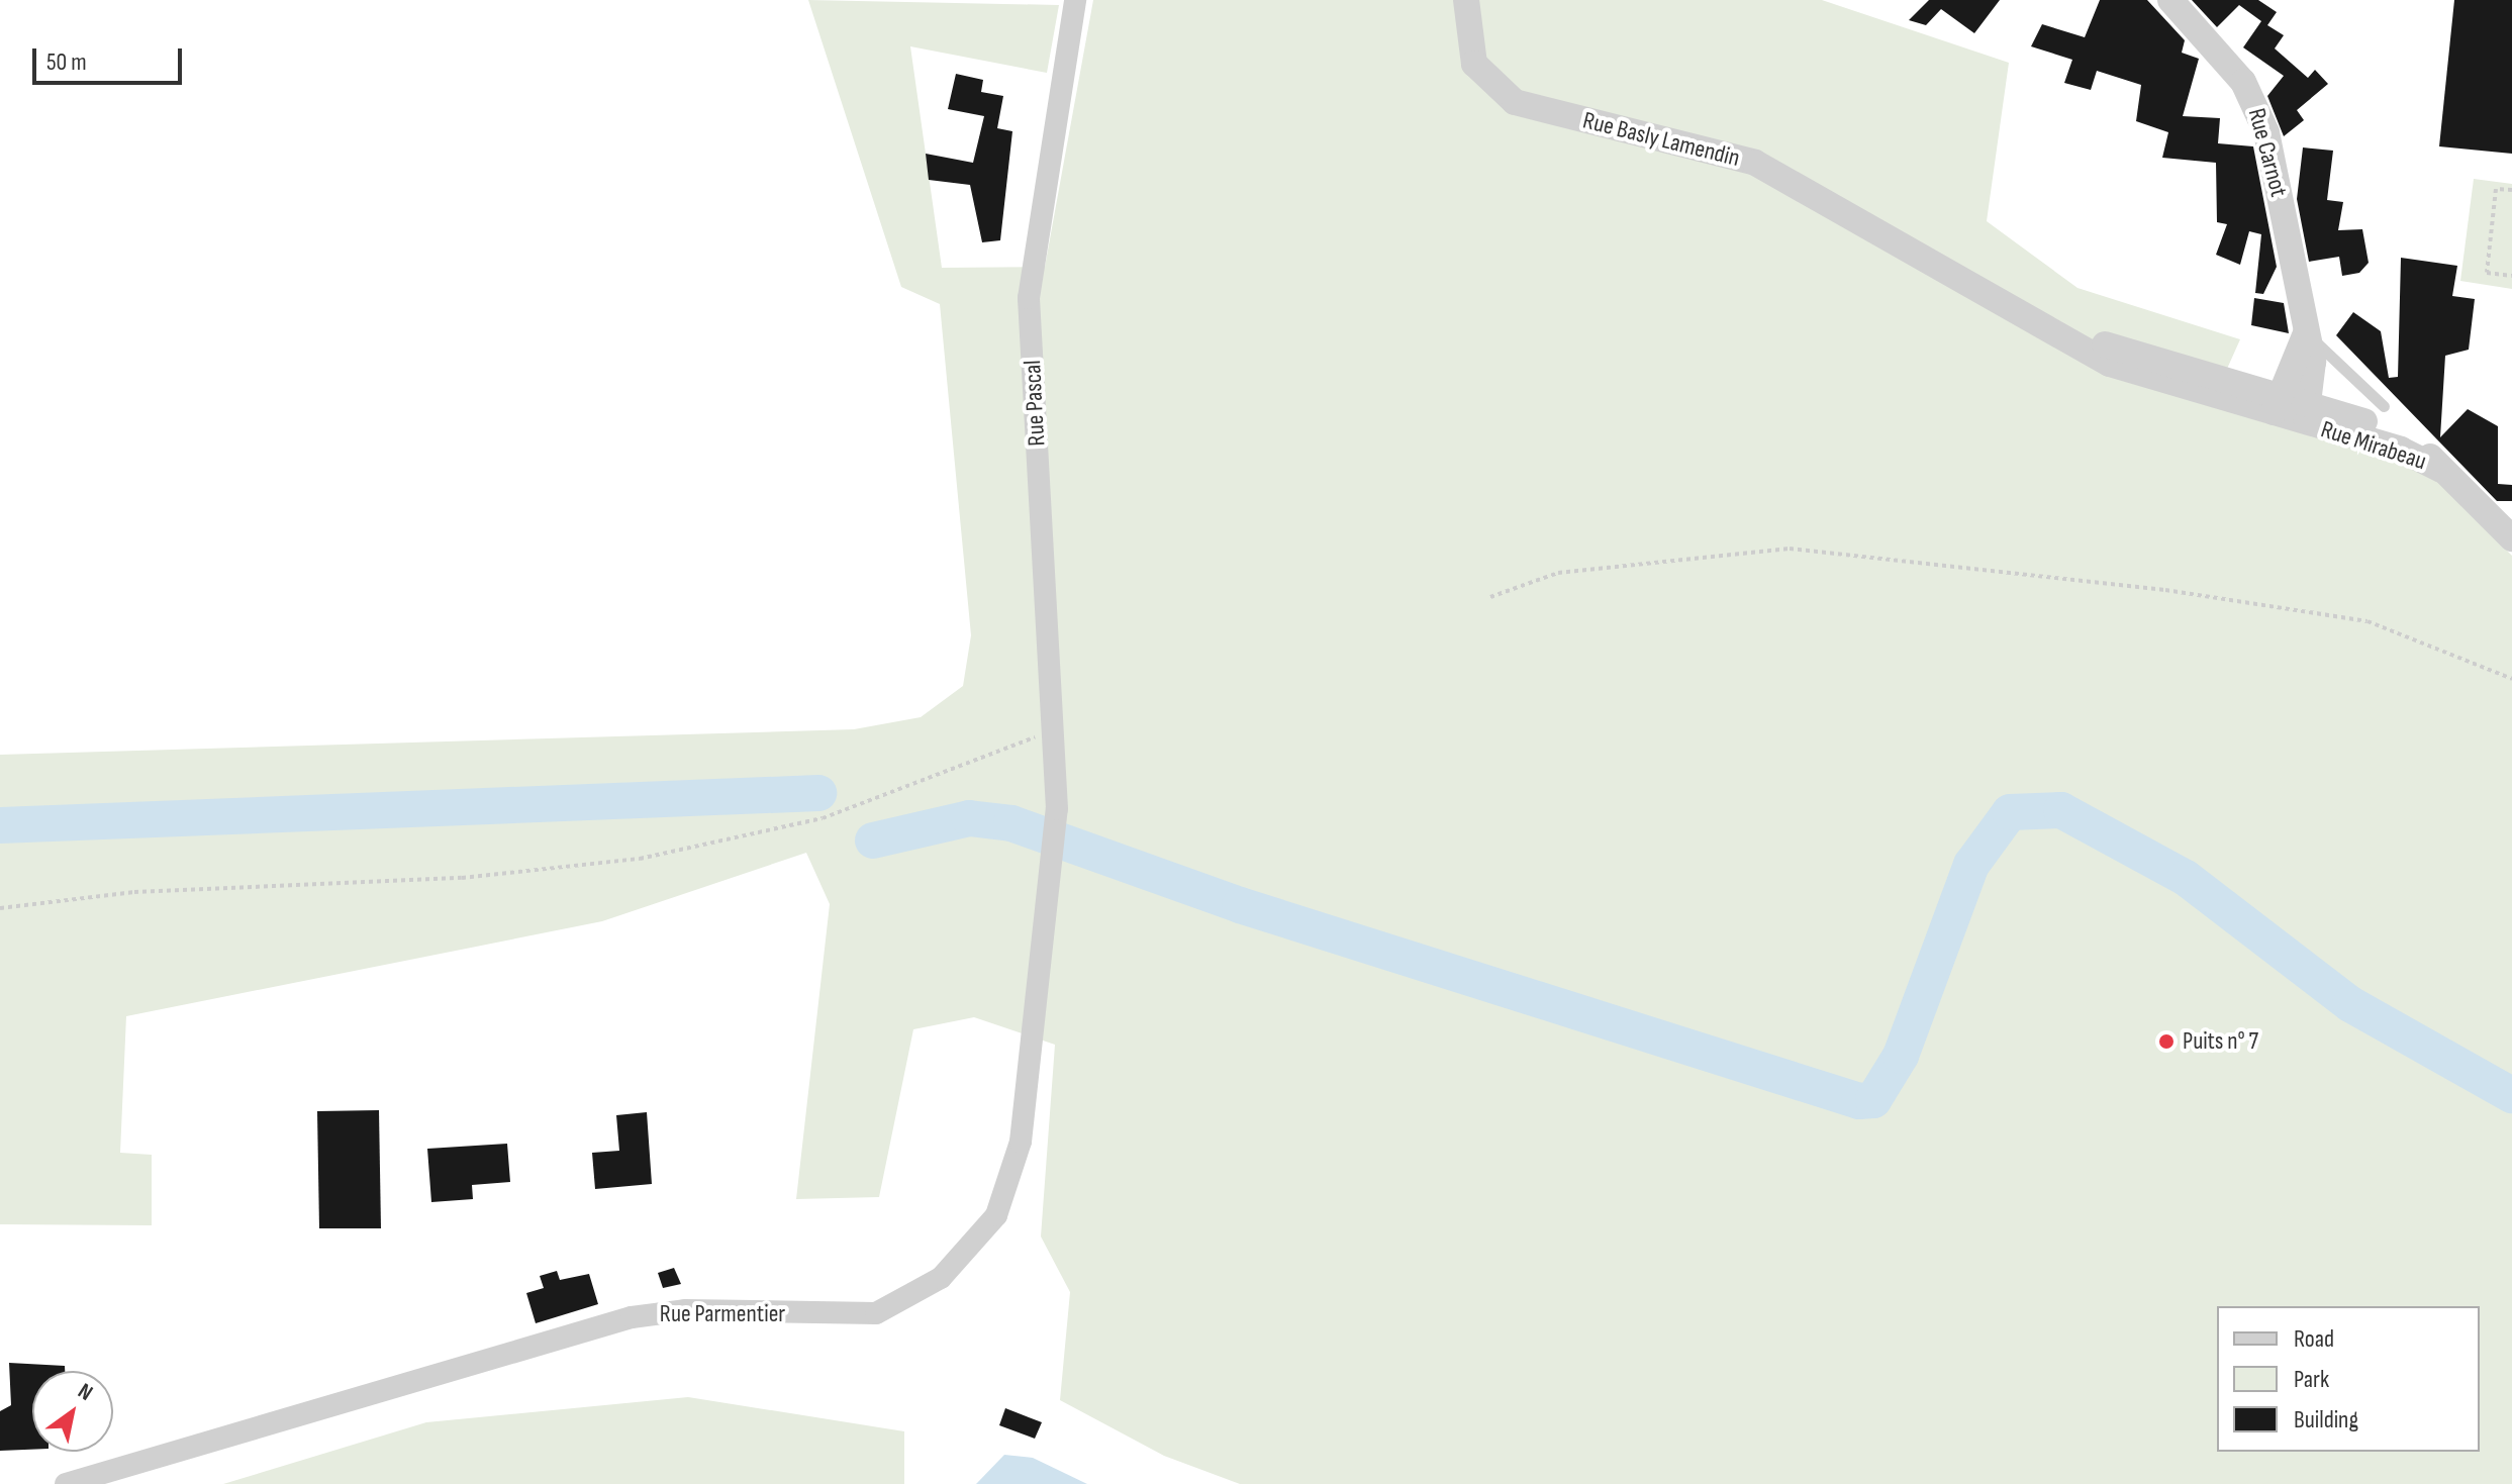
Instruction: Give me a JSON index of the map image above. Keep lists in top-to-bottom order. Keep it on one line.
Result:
{"streets":{"street":["Rue Basly Lamendin","Rue Carnot","Rue Pascal","Rue Mirabeau","Rue Parmentier"]},"crossings":[["Rue Basly Lamendin","Rue Carnot"],["Rue Basly Lamendin","Rue Mirabeau"],["Rue Carnot","Rue Mirabeau"],["Rue Pascal","Rue Parmentier"]],"places":["Puits n° 7"],"legend":["Road","Park","Building"],"scale_bar":"50 m","north":"top right"}
